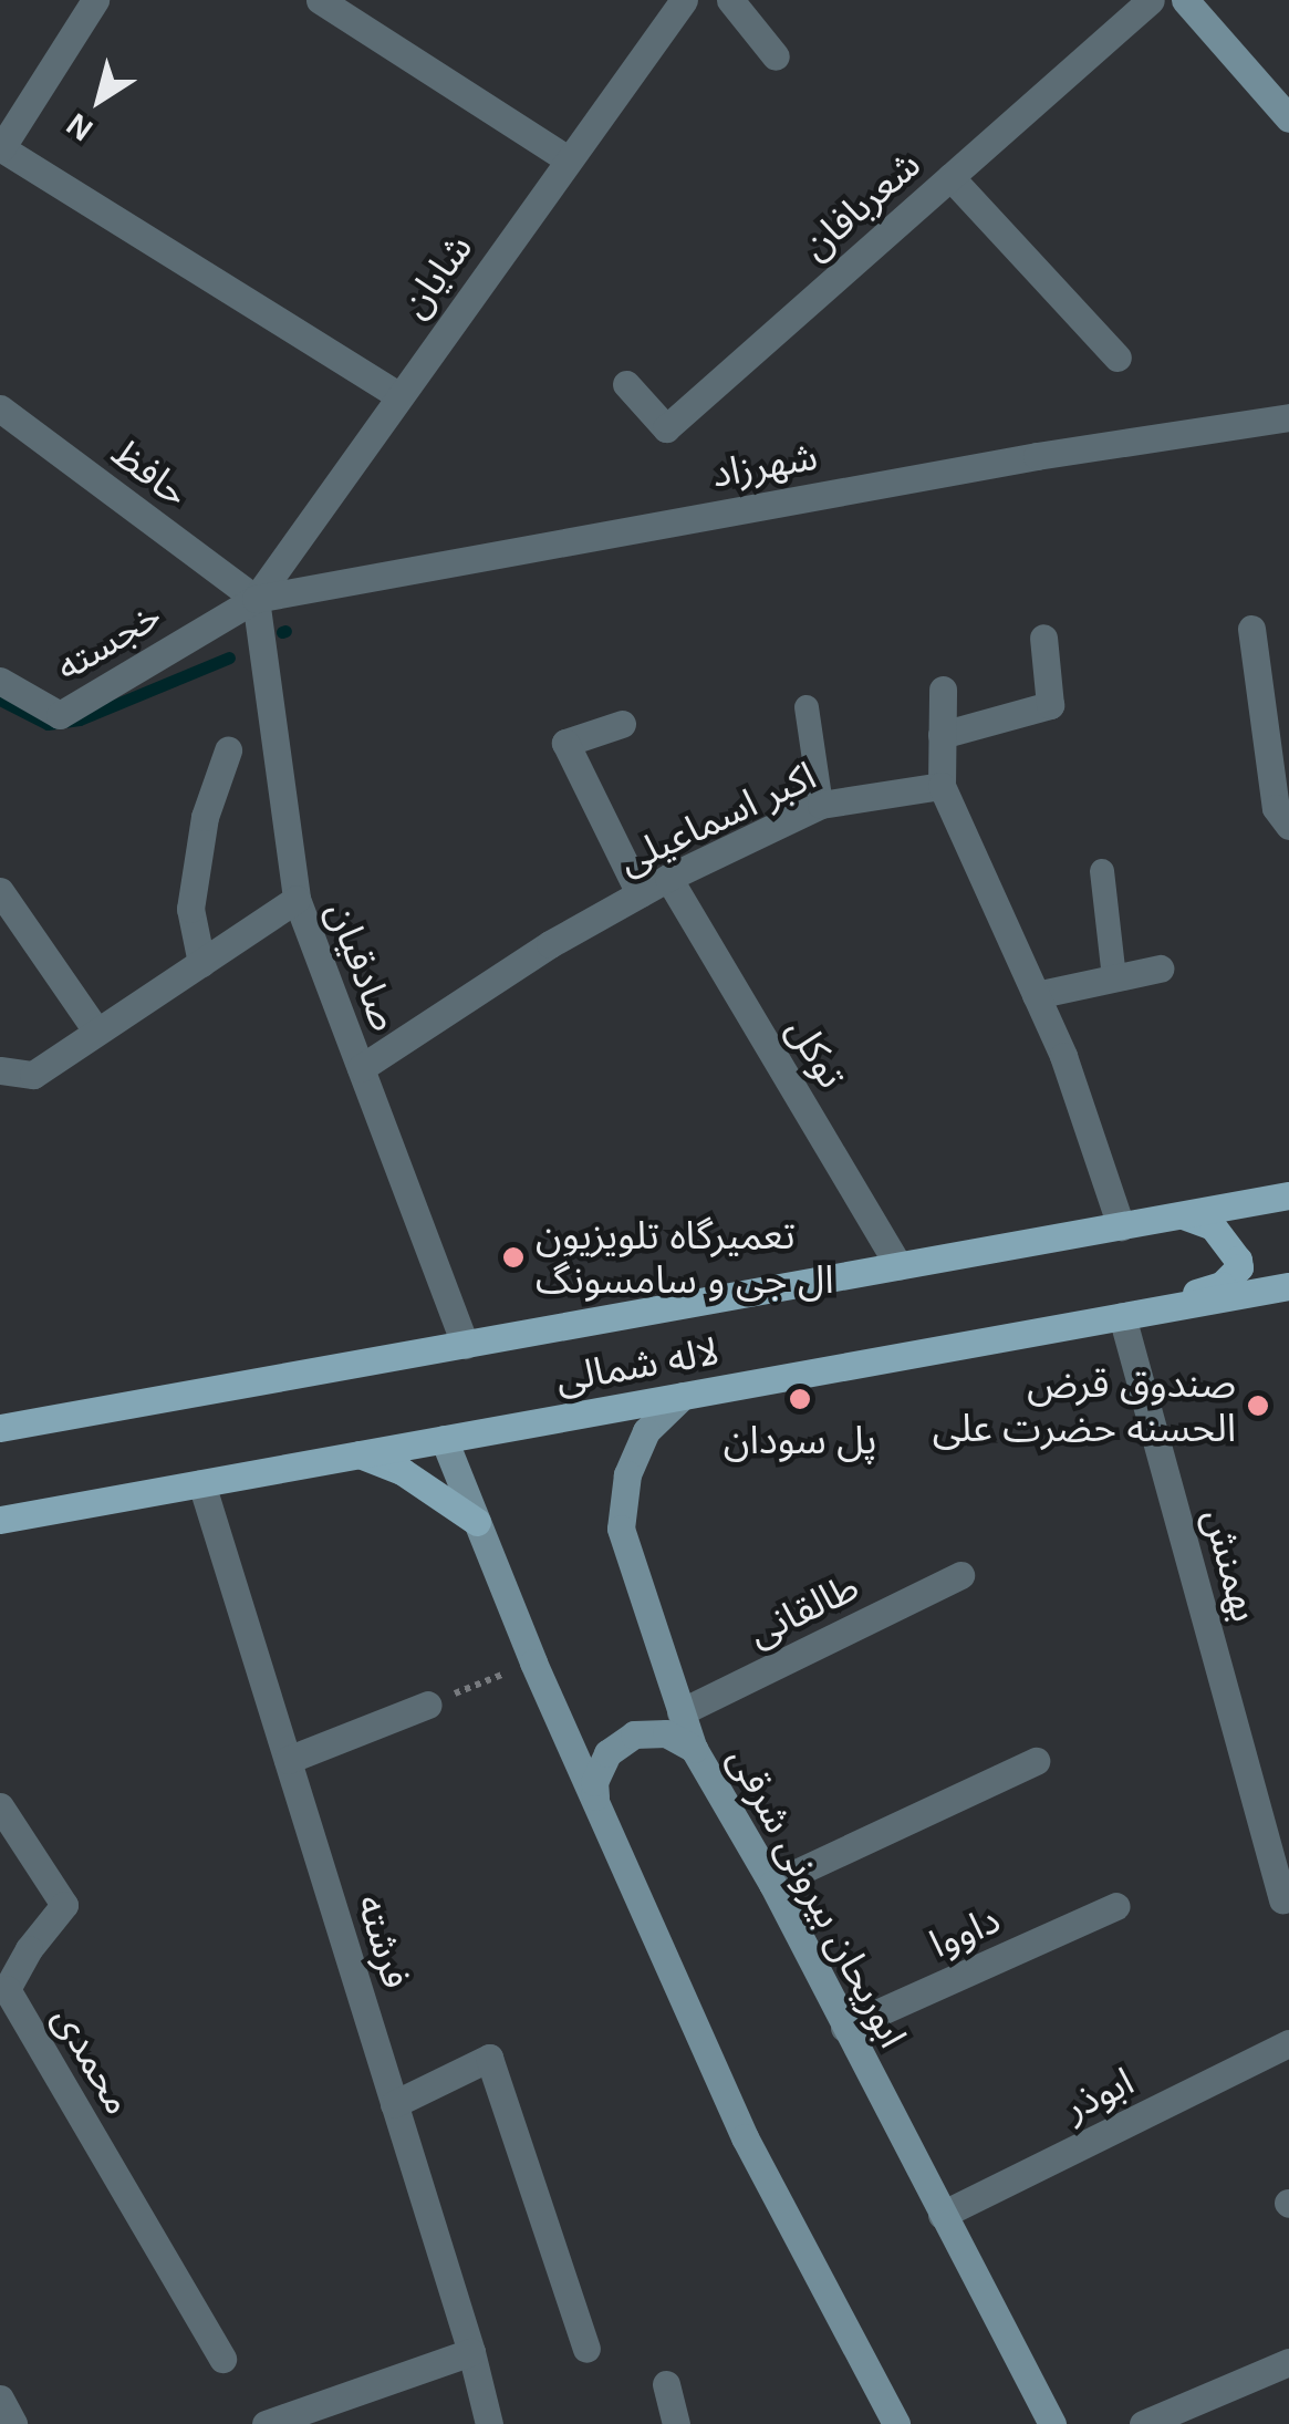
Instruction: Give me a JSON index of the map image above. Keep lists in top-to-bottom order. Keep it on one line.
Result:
{"streets":{"main road":["لاله شمالی","ابوریحان بیرونی شرقی"],"street":["شعربافان","شایان","شهرزاد","حافظ","خجسته","اکبر اسماعیلی","صادقیان","توکل","بهمنش","طالقانی","داووا","فرشته","محمدی","ابوذر"]},"crossings":[["شایان","شهرزاد"],["شایان","حافظ"],["شایان","خجسته"],["شایان","صادقیان"],["شهرزاد","حافظ"],["شهرزاد","خجسته"],["شهرزاد","صادقیان"],["حافظ","خجسته"],["حافظ","صادقیان"],["خجسته","صادقیان"],["اکبر اسماعیلی","صادقیان"],["اکبر اسماعیلی","توکل"],["صادقیان","لاله شمالی"],["توکل","لاله شمالی"],["لاله شمالی","بهمنش"],["لاله شمالی","ابوریحان بیرونی شرقی"],["لاله شمالی","فرشته"],["طالقانی","ابوریحان بیرونی شرقی"],["ابوریحان بیرونی شرقی","داووا"],["ابوریحان بیرونی شرقی","ابوذر"]],"places":["تعمیرگاه تلویزیون ال جی و سامسونگ","پل سودان","صندوق قرض الحسنه حضرت علی"],"north":"bottom left"}
